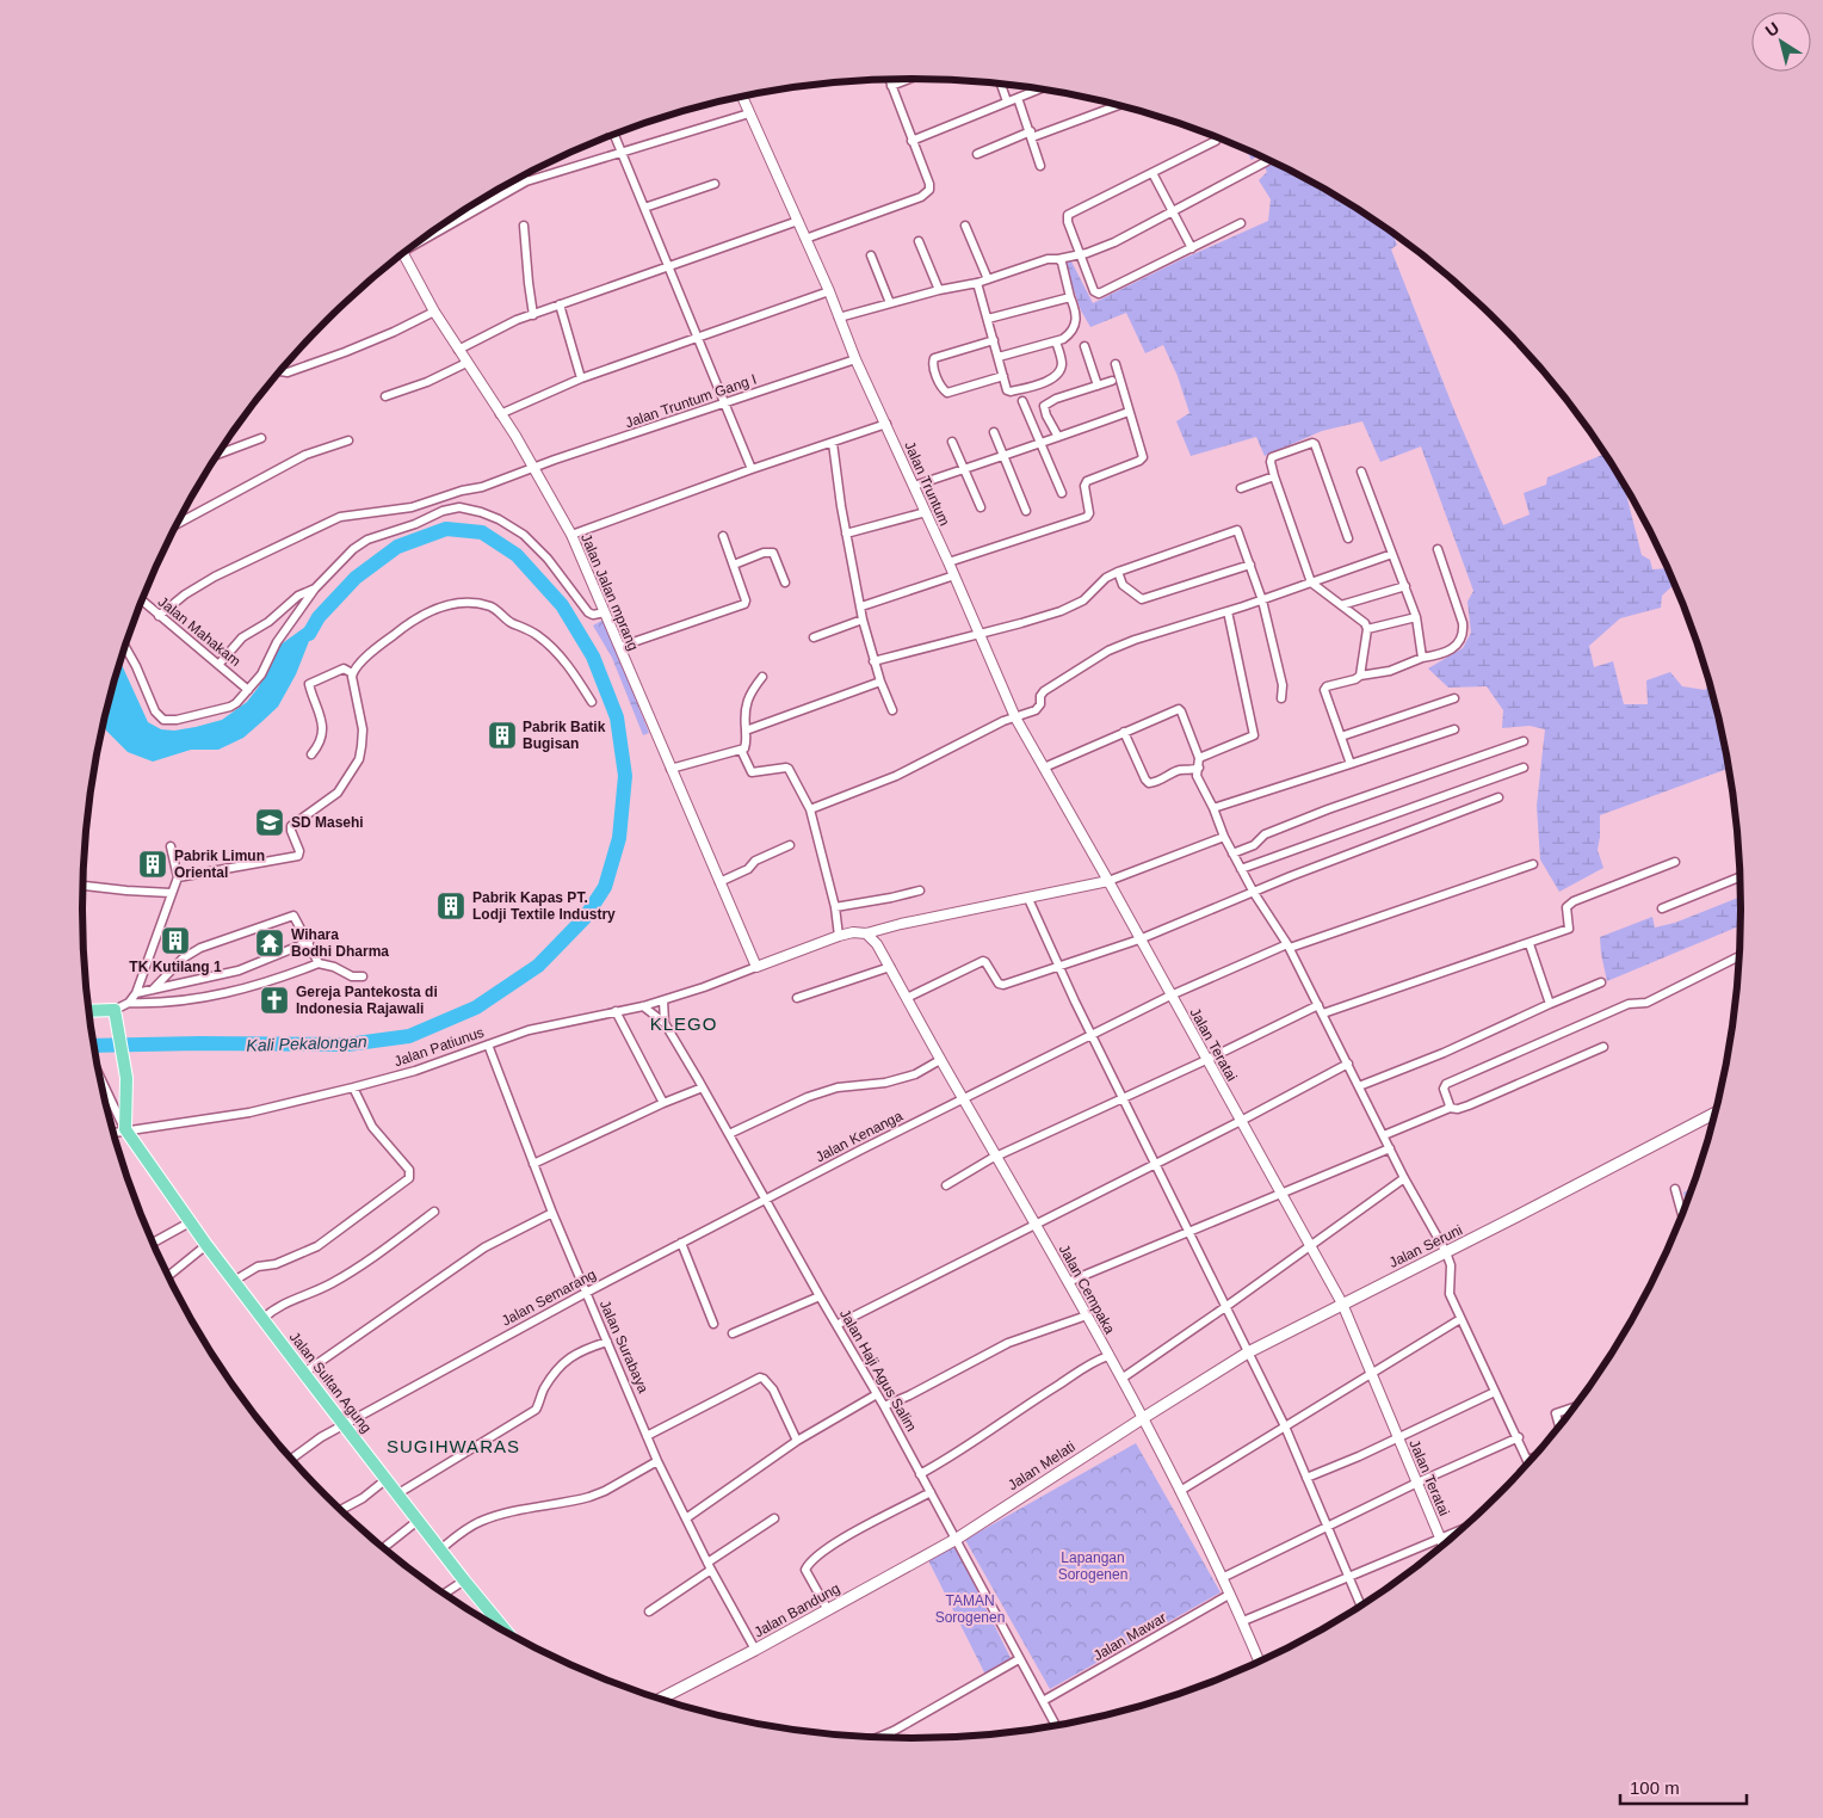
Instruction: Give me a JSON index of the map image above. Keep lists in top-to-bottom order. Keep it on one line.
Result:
{"streets":{"main road":["Jalan Seruni","Jalan Sultan Agung","Jalan Melati","Jalan Bandung"],"street":["Jalan Truntum Gang I","Jalan Truntum","Jalan Jalan mprang","Jalan Mahakam","Jalan Teratai","Jalan Patiunus","Jalan Kenanga","Jalan Cempaka","Jalan Semarang","Jalan Surabaya","Jalan Haji Agus Salim","Jalan Mawar"]},"crossings":[["Jalan Truntum Gang I","Jalan Truntum"],["Jalan Truntum Gang I","Jalan Jalan mprang"],["Jalan Truntum Gang I","Jalan Mahakam"],["Jalan Truntum","Jalan Teratai"],["Jalan Jalan mprang","Jalan Patiunus"],["Jalan Teratai","Jalan Kenanga"],["Jalan Teratai","Jalan Seruni"],["Jalan Patiunus","Jalan Surabaya"],["Jalan Patiunus","Jalan Haji Agus Salim"],["Jalan Patiunus","Jalan Sultan Agung"],["Jalan Kenanga","Jalan Cempaka"],["Jalan Kenanga","Jalan Semarang"],["Jalan Kenanga","Jalan Haji Agus Salim"],["Jalan Seruni","Jalan Cempaka"],["Jalan Seruni","Jalan Melati"],["Jalan Cempaka","Jalan Melati"],["Jalan Cempaka","Jalan Mawar"],["Jalan Semarang","Jalan Surabaya"],["Jalan Semarang","Jalan Haji Agus Salim"],["Jalan Semarang","Jalan Sultan Agung"],["Jalan Surabaya","Jalan Bandung"],["Jalan Haji Agus Salim","Jalan Melati"],["Jalan Haji Agus Salim","Jalan Bandung"],["Jalan Haji Agus Salim","Jalan Mawar"],["Jalan Melati","Jalan Bandung"]],"districts":["KLEGO","SUGIHWARAS"],"water":["Kali Pekalongan"],"parks":["Lapangan Sorogenen","TAMAN Sorogenen"],"places":{"building":["Pabrik Batik Bugisan","Pabrik Limun Oriental","Pabrik Kapas PT. Lodji Textile Industry","TK Kutilang 1"],"school or university":["SD Masehi"],"temple":["Wihara Bodhi Dharma"],"church":["Gereja Pantekosta di Indonesia Rajawali"]},"scale_bar":"100 m","north":"top left"}
